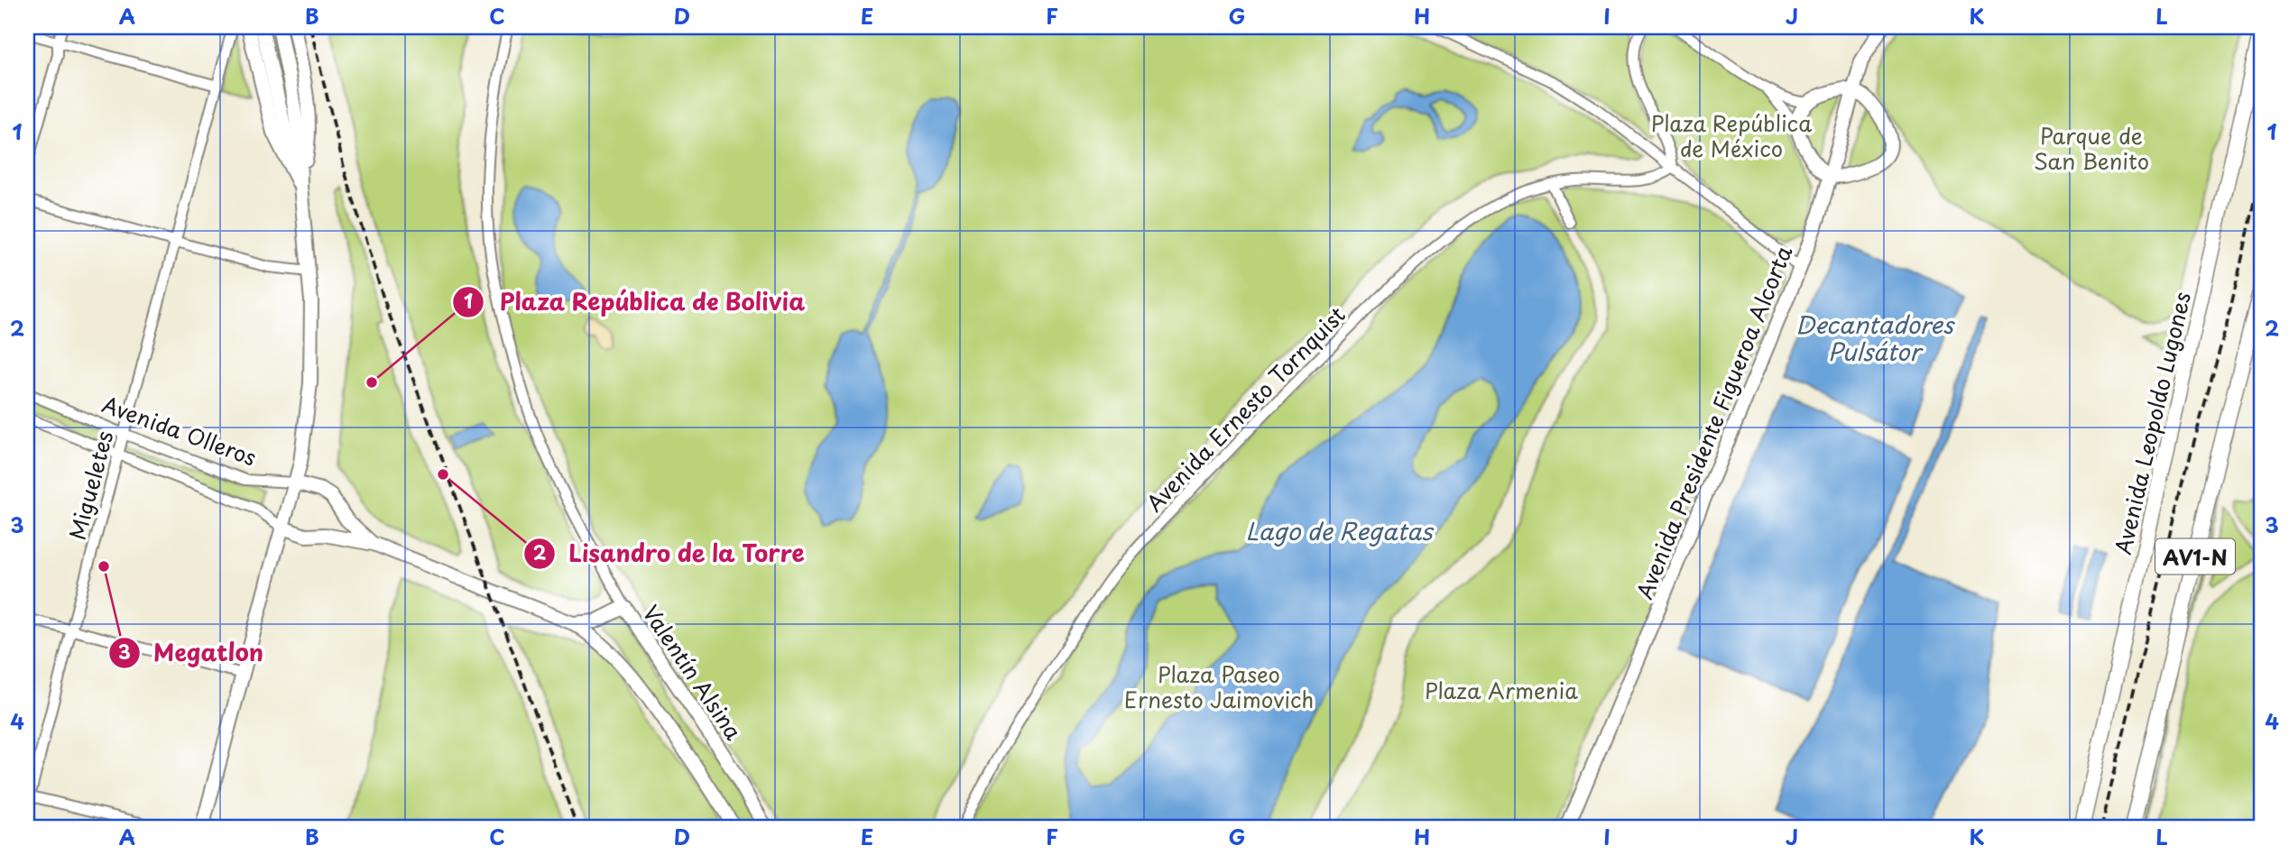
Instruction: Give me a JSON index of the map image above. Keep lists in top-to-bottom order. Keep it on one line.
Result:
{"streets":{"highway":["Avenida Leopoldo Lugones","AV1-N"],"main road":["Avenida Presidente Figueroa Alcorta","Avenida Olleros","Valentín Alsina"],"street":["Avenida Ernesto Tornquist","Migueletes"]},"crossings":[["Avenida Olleros","Migueletes"]],"water":["Decantadores Pulsátor","Lago de Regatas"],"parks":["Plaza República de México","Parque de San Benito","Plaza Paseo Ernesto Jaimovich","Plaza Armenia"],"places":["Plaza República de Bolivia","Lisandro de la Torre","Megatlon"],"grid":{"columns":["A","B","C","D","E","F","G","H","I","J","K","L"],"rows":["1","2","3","4"]}}
